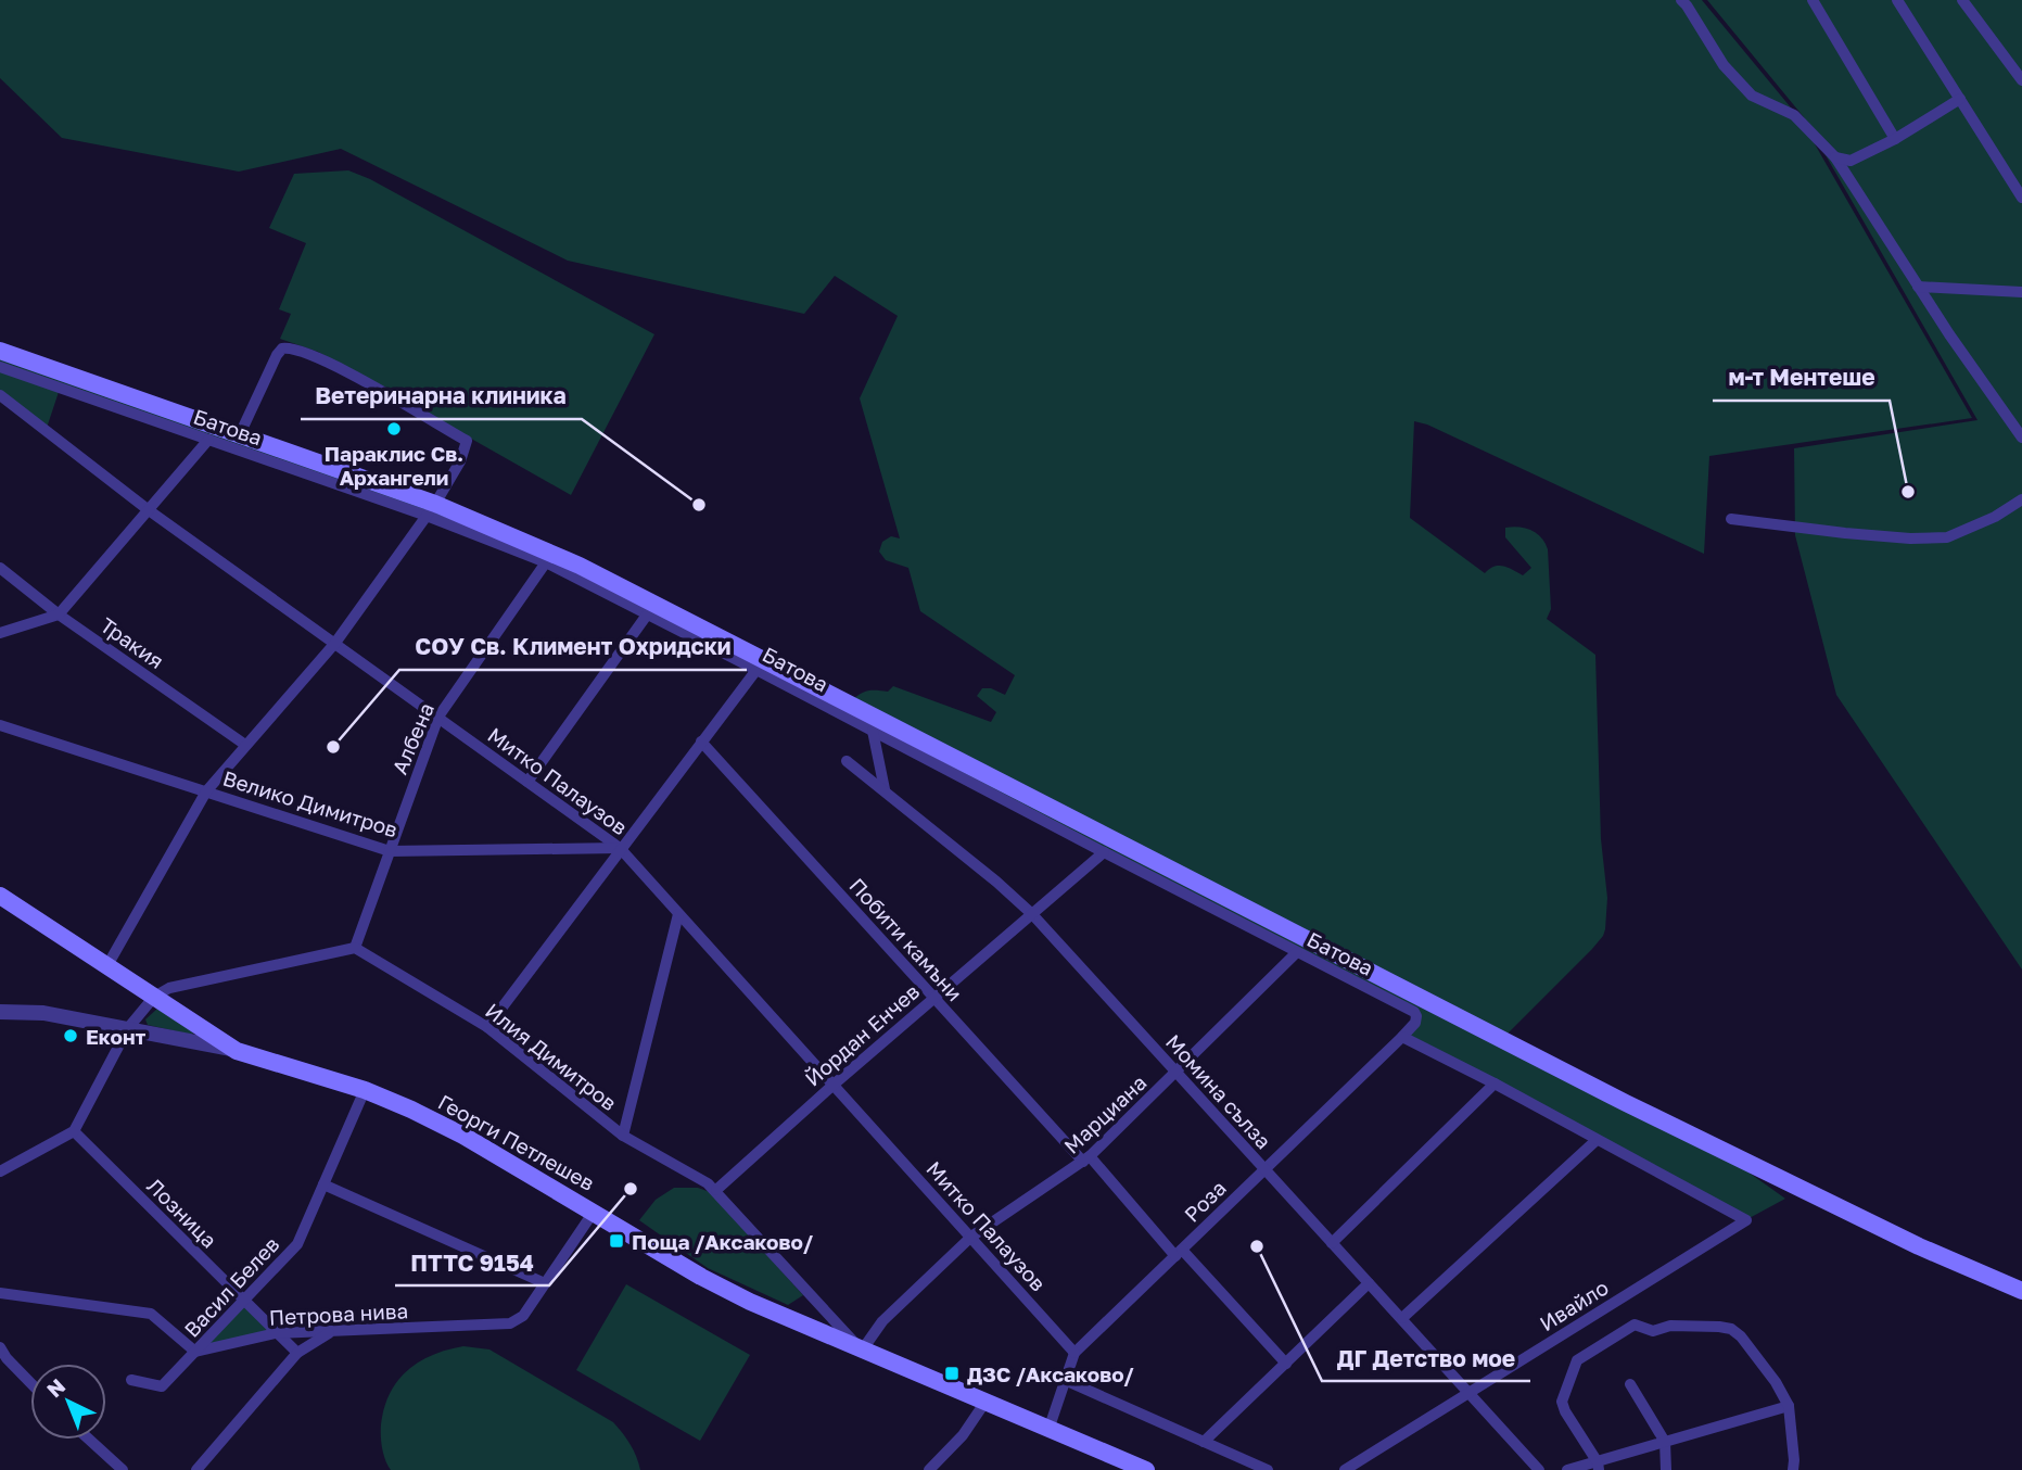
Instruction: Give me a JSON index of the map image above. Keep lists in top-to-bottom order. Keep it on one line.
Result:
{"streets":{"main road":["Георги Петлешев"],"street":["Батова","Тракия","Албена","Митко Палаузов","Велико Димитров","Побити камъни","Йордан Енчев","Илия Димитров","Момина сълза","Марциана","Роза","Лозница","Васил Белев","Ивайло","Петрова нива"]},"crossings":[["Батова","Албена"],["Батова","Йордан Енчев"],["Батова","Марциана"],["Батова","Роза"],["Албена","Митко Палаузов"],["Албена","Велико Димитров"],["Албена","Илия Димитров"],["Митко Палаузов","Велико Димитров"],["Митко Палаузов","Йордан Енчев"],["Митко Палаузов","Марциана"],["Митко Палаузов","Роза"],["Побити камъни","Йордан Енчев"],["Побити камъни","Марциана"],["Побити камъни","Роза"],["Йордан Енчев","Илия Димитров"],["Йордан Енчев","Момина сълза"],["Илия Димитров","Марциана"],["Илия Димитров","Георги Петлешев"],["Момина сълза","Марциана"],["Момина сълза","Роза"],["Момина сълза","Ивайло"],["Марциана","Георги Петлешев"],["Георги Петлешев","Васил Белев"],["Георги Петлешев","Петрова нива"],["Лозница","Васил Белев"],["Лозница","Петрова нива"],["Васил Белев","Петрова нива"]],"places":{"other":["Параклис Св. Архангели","м-т Ментeше","Ветеринарна клиника","СОУ Св. Климент Охридски","Еконт","ПТТС 9154","ДГ Детство мое"],"transit":["Поща /Аксаково/","ДЗС /Аксаково/"]},"north":"top left"}
